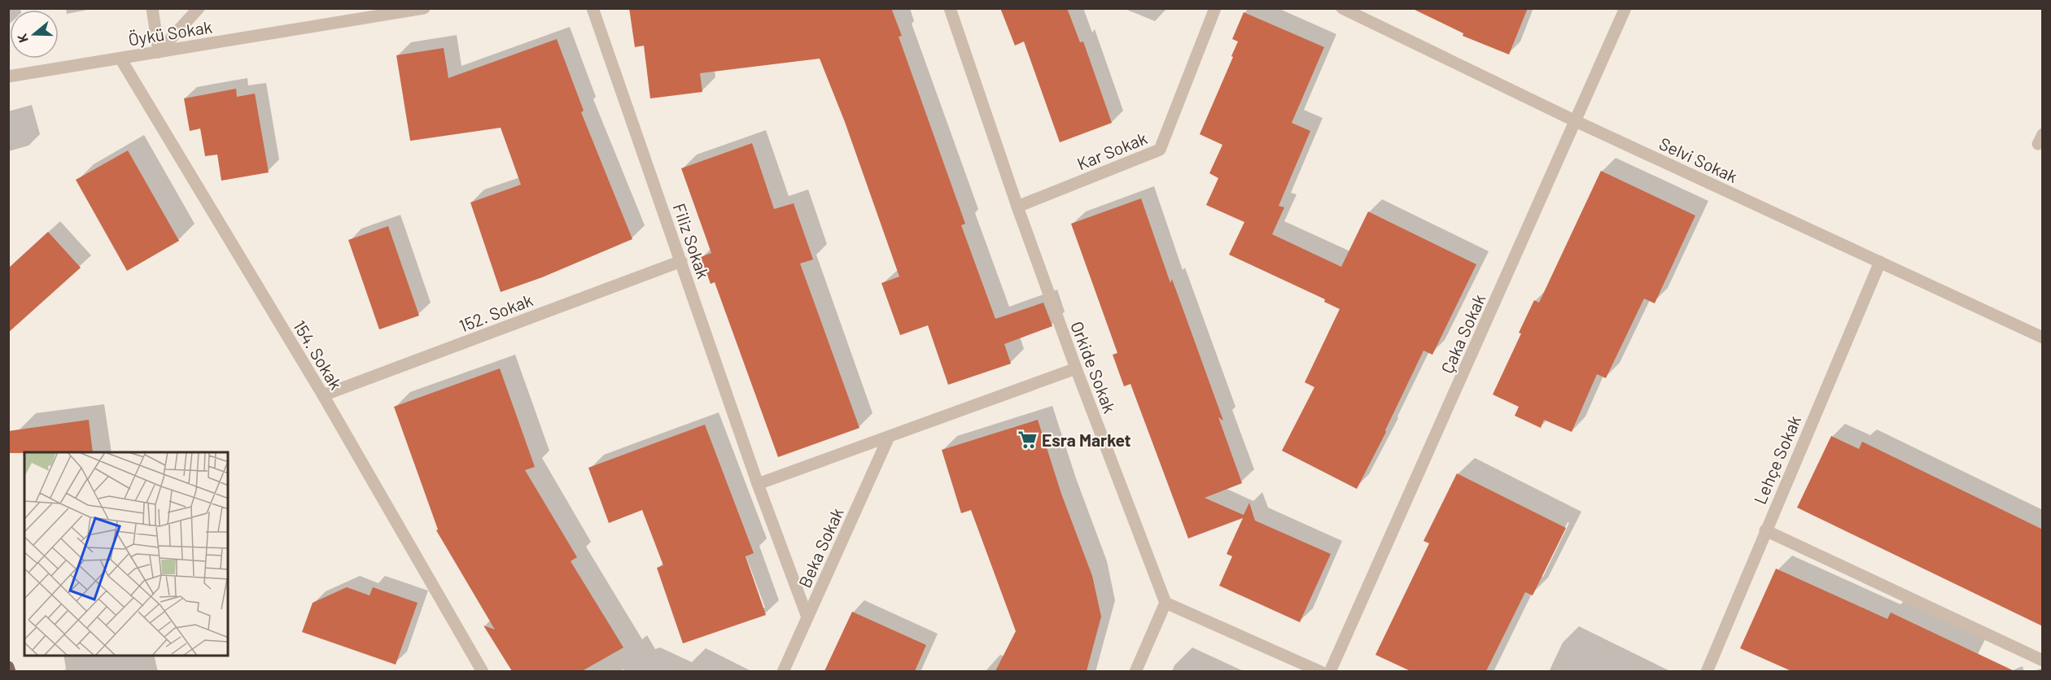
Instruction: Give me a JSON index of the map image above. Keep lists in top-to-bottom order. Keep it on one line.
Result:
{"streets":{"street":["Öykü Sokak","Kar Sokak","Selvi Sokak","Filiz Sokak","152. Sokak","Çaka Sokak","154. Sokak","Orkide Sokak","Lehçe Sokak","Beka Sokak"]},"crossings":[["Öykü Sokak","154. Sokak"],["Kar Sokak","Orkide Sokak"],["Selvi Sokak","Çaka Sokak"],["Selvi Sokak","Lehçe Sokak"],["Filiz Sokak","152. Sokak"],["Filiz Sokak","Beka Sokak"],["152. Sokak","154. Sokak"]],"places":{"supermarket":["Esra Market"]},"north":"left"}
